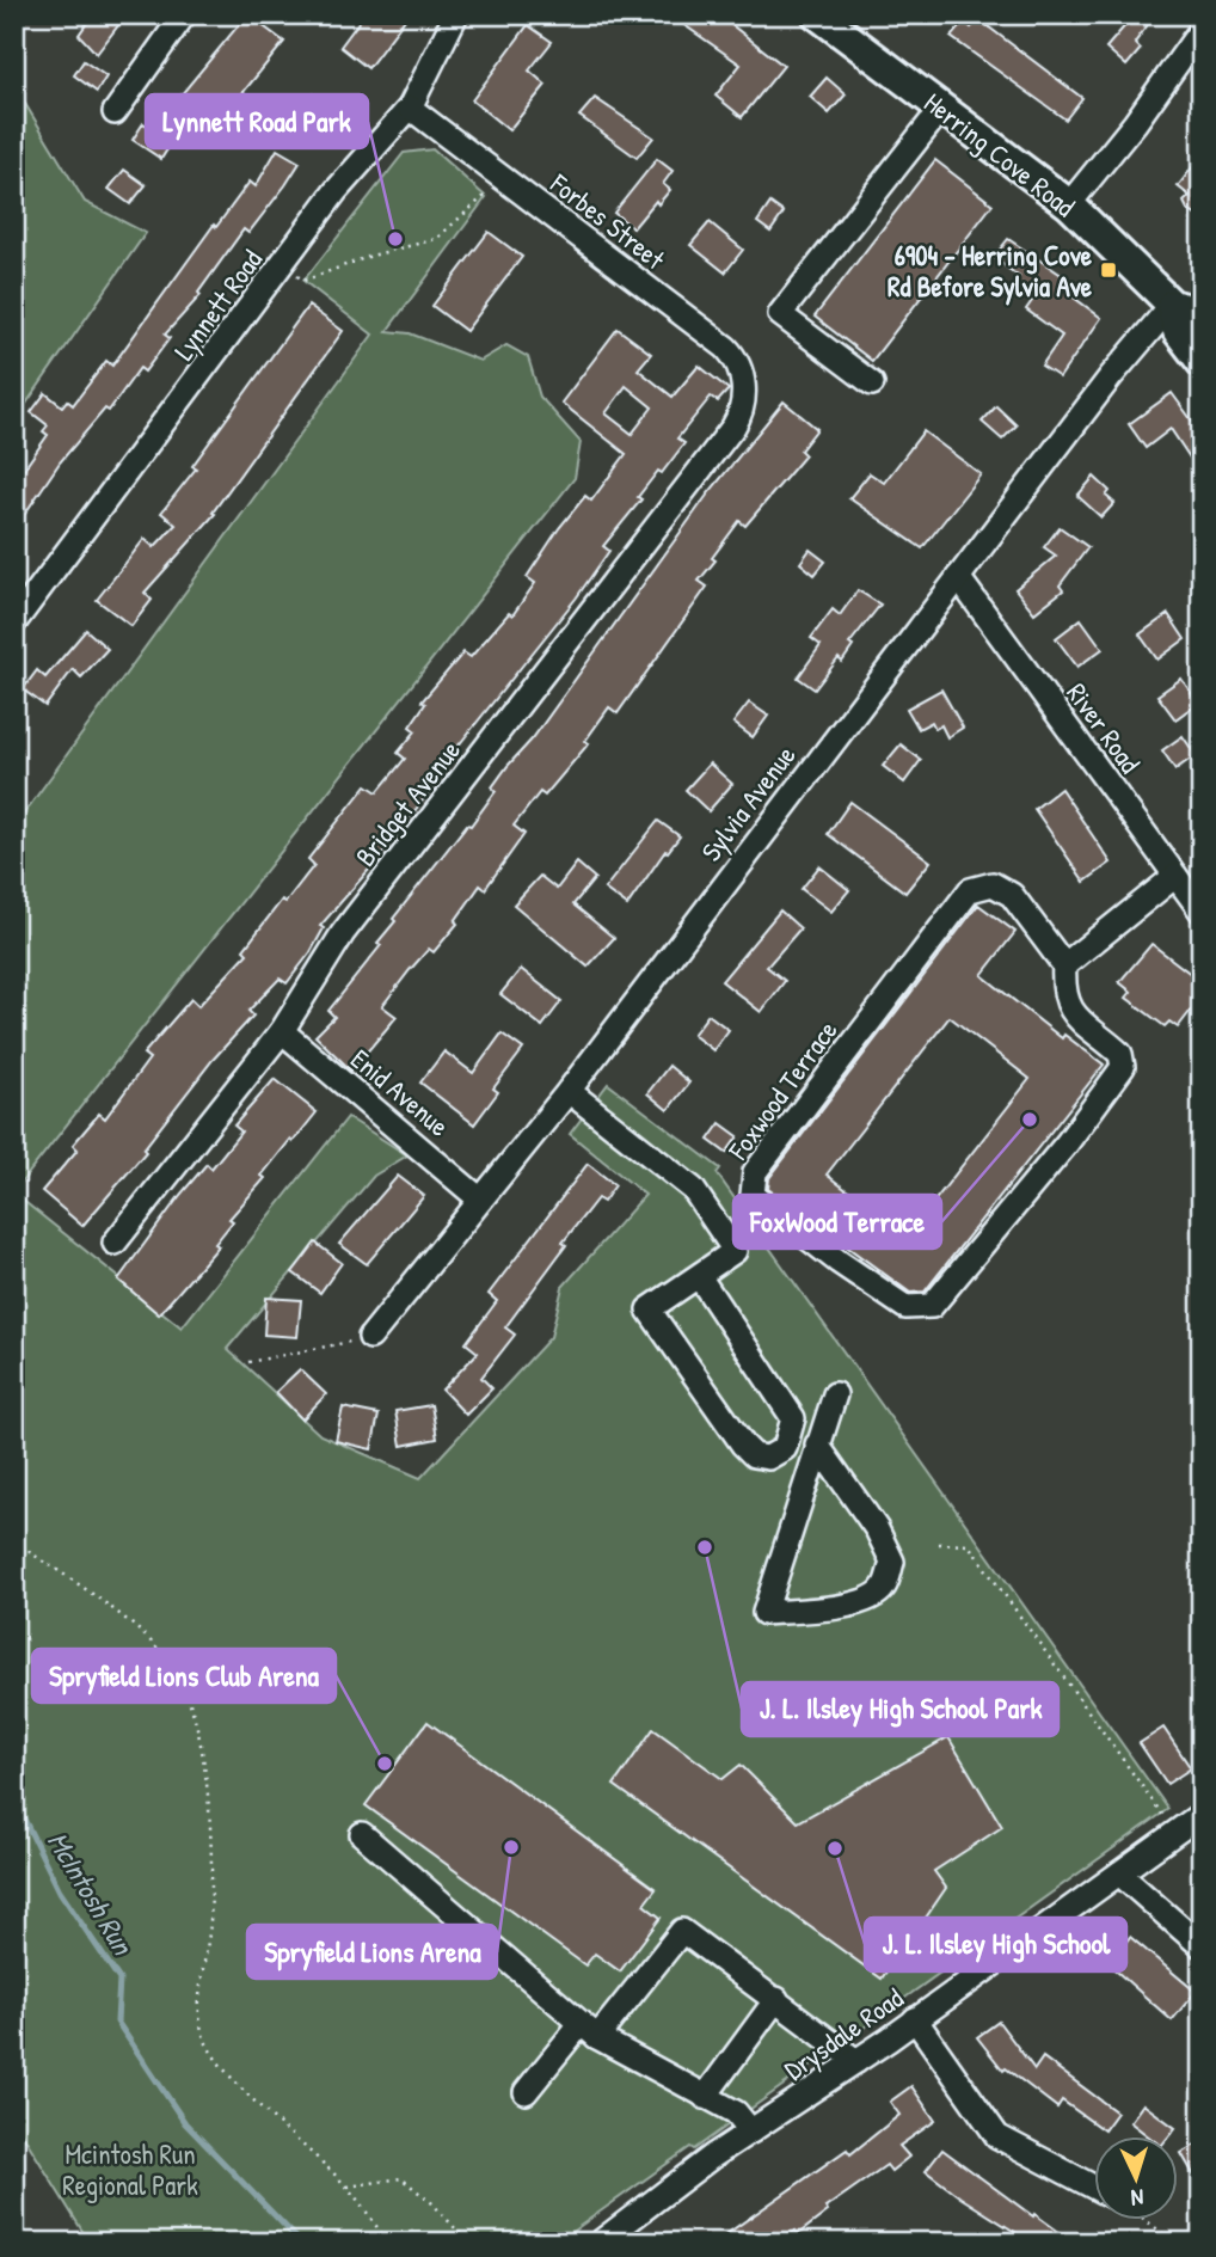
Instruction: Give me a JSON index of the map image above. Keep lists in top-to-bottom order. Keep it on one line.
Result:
{"streets":{"main road":["Herring Cove Road"],"street":["Forbes Street","Lynnett Road","River Road","Bridget Avenue","Sylvia Avenue","Foxwood Terrace","Enid Avenue","Drysdale Road"]},"crossings":[["Herring Cove Road","Sylvia Avenue"],["Forbes Street","Lynnett Road"],["Forbes Street","Bridget Avenue"],["River Road","Sylvia Avenue"],["Bridget Avenue","Enid Avenue"],["Sylvia Avenue","Enid Avenue"]],"water":["McIntosh Run"],"parks":["Mcintosh Run Regional Park"],"places":{"other":["Lynnett Road Park","FoxWood Terrace","J. L. Ilsley High School Park","Spryfield Lions Club Arena","Spryfield Lions Arena","J. L. Ilsley High School"],"transit":["6904 - Herring Cove Rd Before Sylvia Ave"]},"north":"bottom"}
